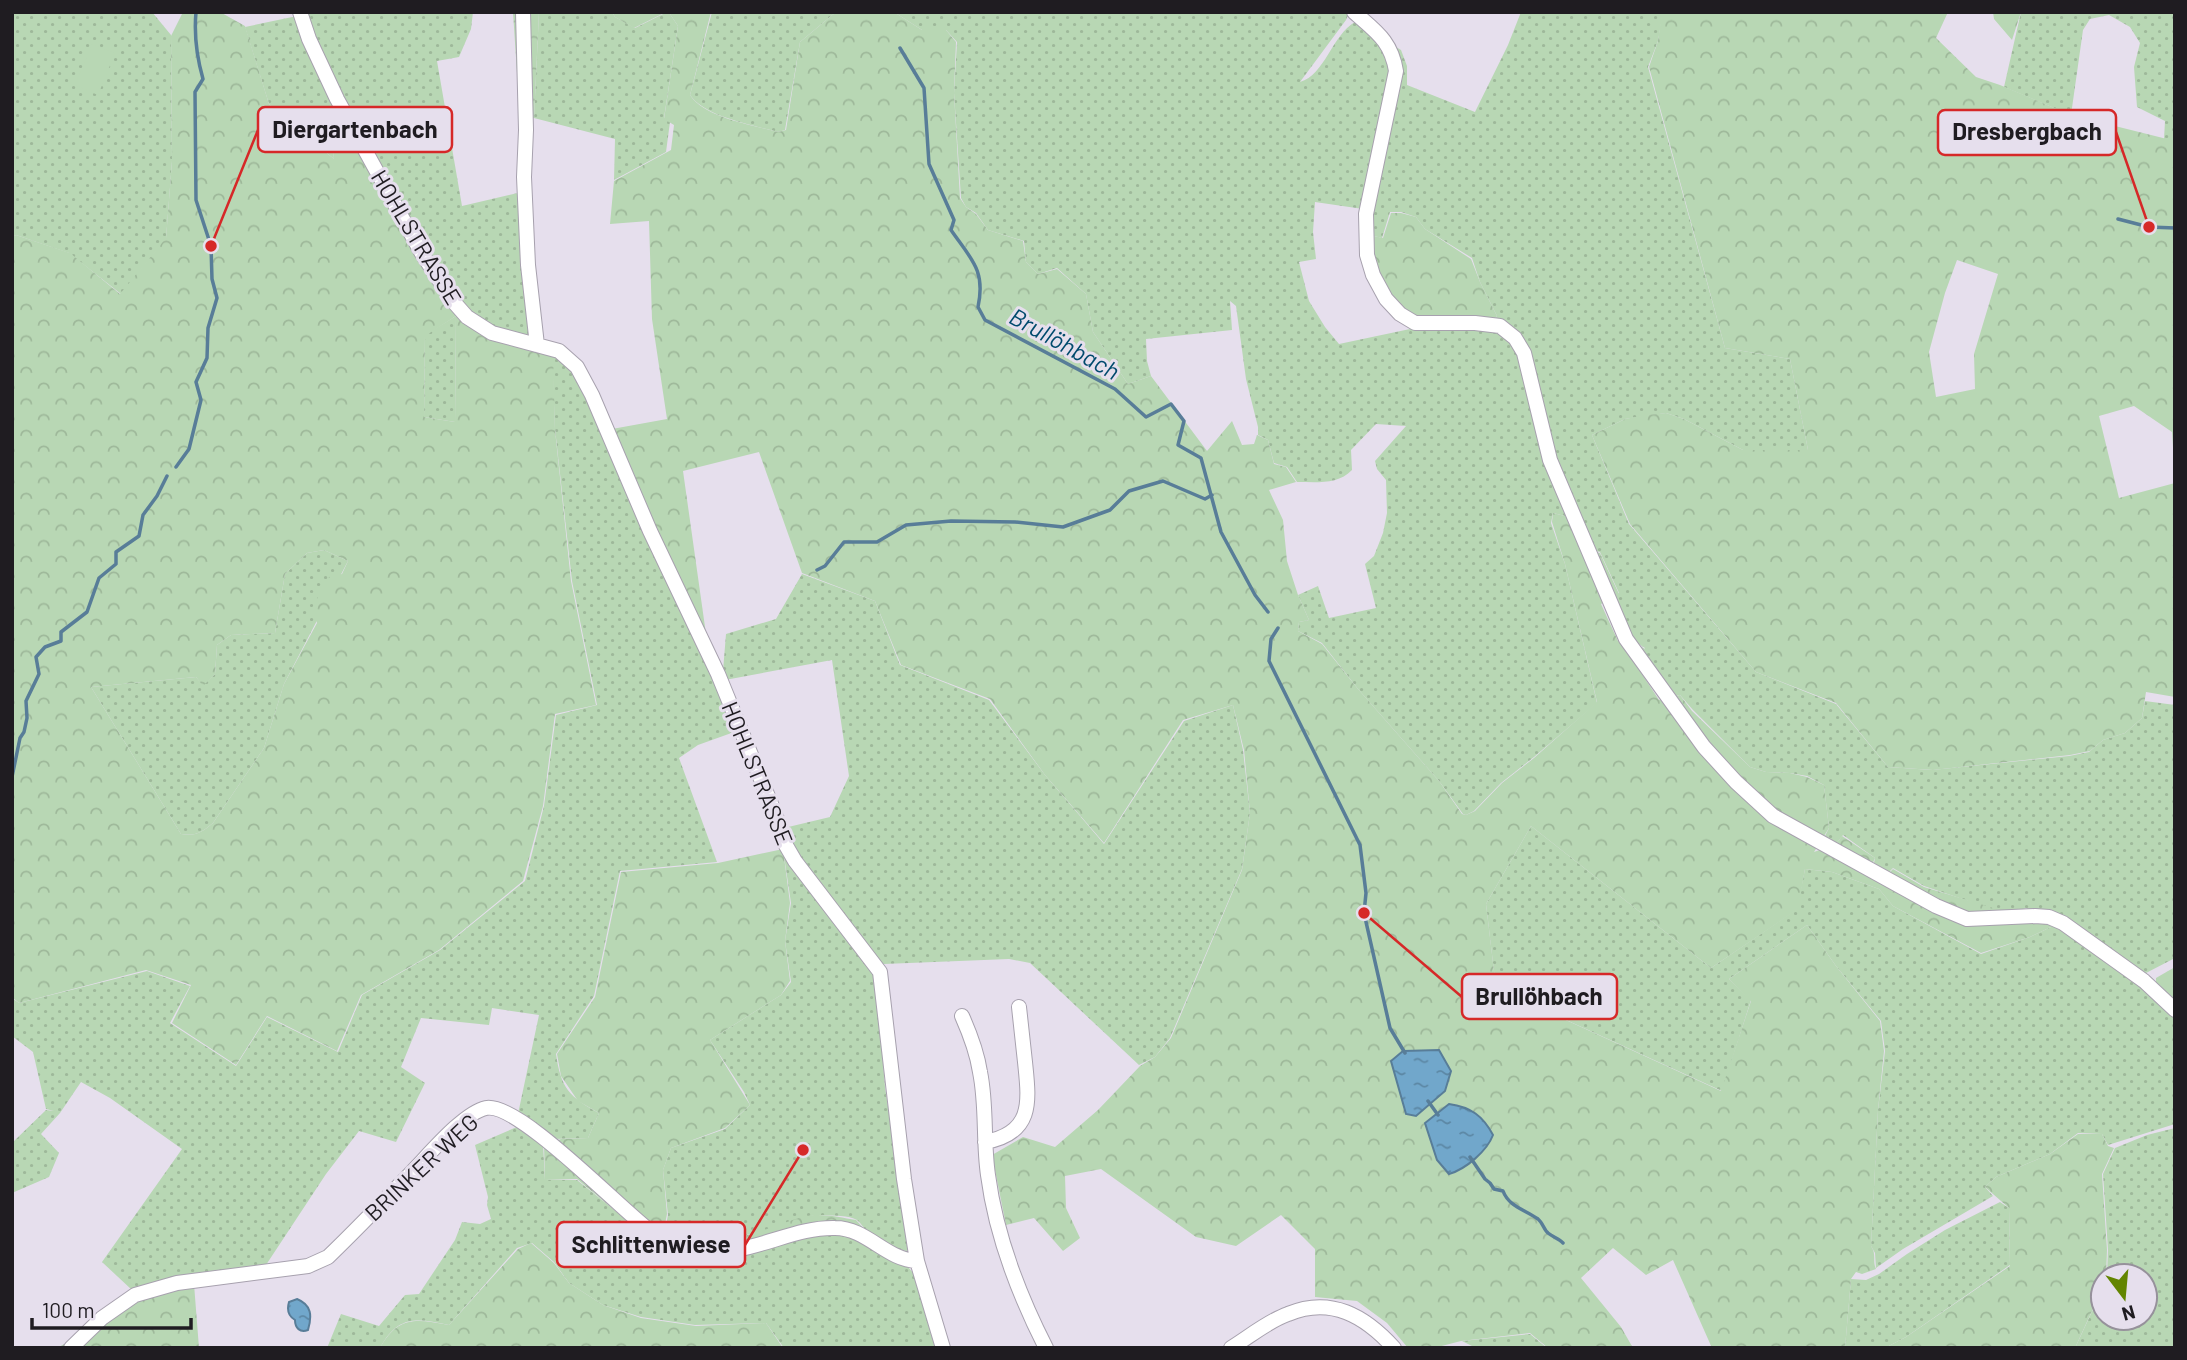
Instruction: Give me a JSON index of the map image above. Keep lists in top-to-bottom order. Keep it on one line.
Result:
{"streets":{"street":["HOHLSTRASSE","BRINKER WEG"]},"crossings":[["HOHLSTRASSE","BRINKER WEG"]],"water":["Brullöhbach"],"places":["Dresbergbach","Diergartenbach","Brullöhbach","Schlittenwiese"],"scale_bar":"100 m","north":"bottom"}
